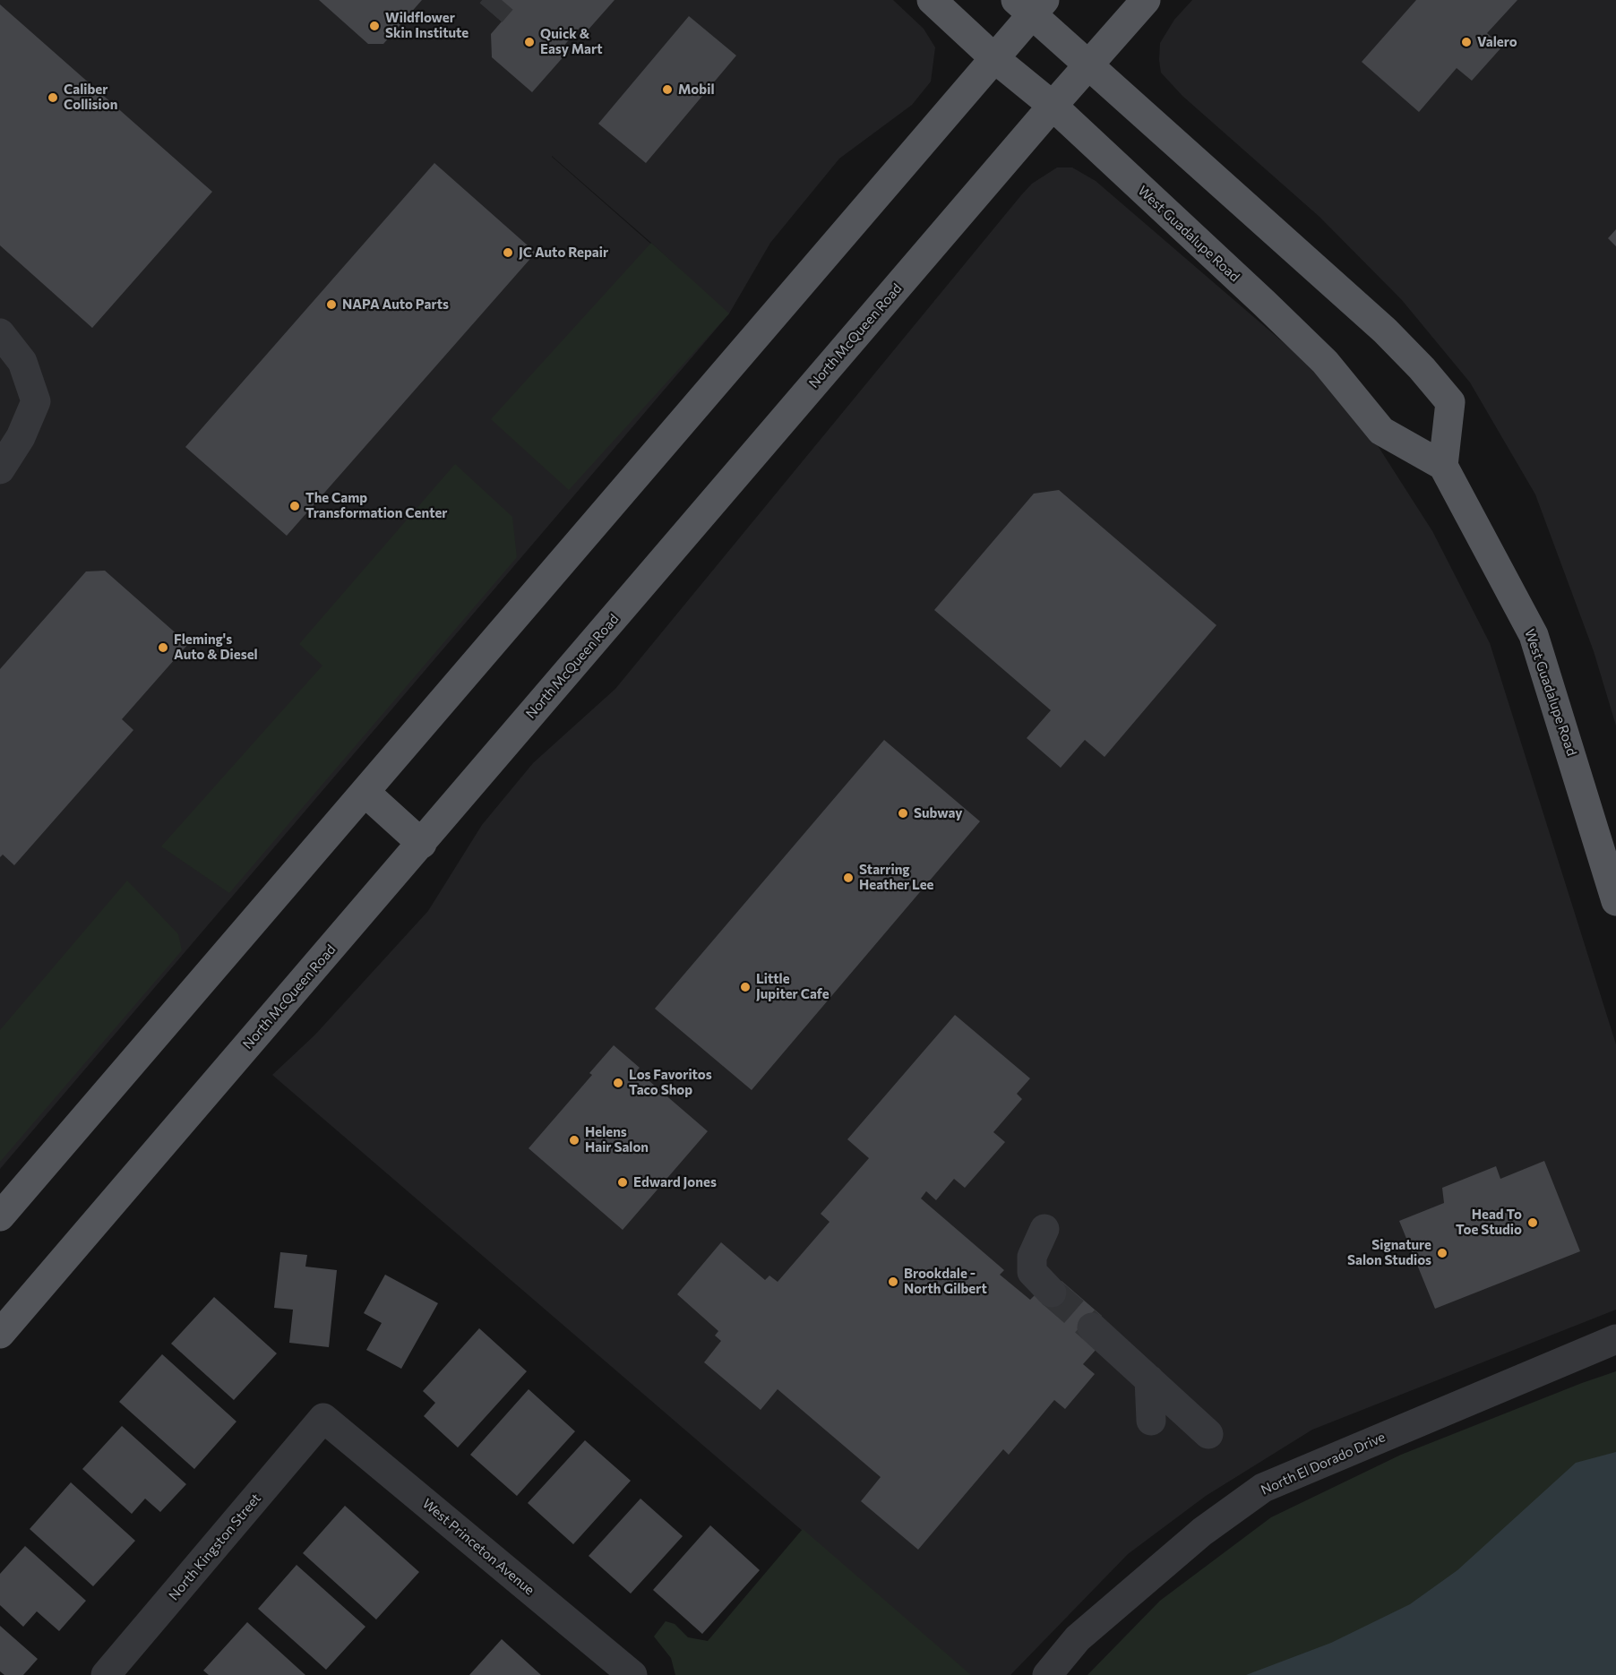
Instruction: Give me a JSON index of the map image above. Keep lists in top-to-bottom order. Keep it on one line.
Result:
{"streets":{"main road":["West Guadalupe Road","North McQueen Road"],"street":["North El Dorado Drive","North Kingston Street","West Princeton Avenue"]},"crossings":[["West Guadalupe Road","North McQueen Road"],["North Kingston Street","West Princeton Avenue"]],"places":["Wildflower Skin Institute","Quick & Easy Mart","Valero","Mobil","Caliber Collision","JC Auto Repair","NAPA Auto Parts","The Camp Transformation Center","Fleming's Auto & Diesel","Subway","Starring Heather Lee","Little Jupiter Cafe","Los Favoritos Taco Shop","Helens Hair Salon","Edward Jones","Head To Toe Studio","Signature Salon Studios","Brookdale - North Gilbert"]}
